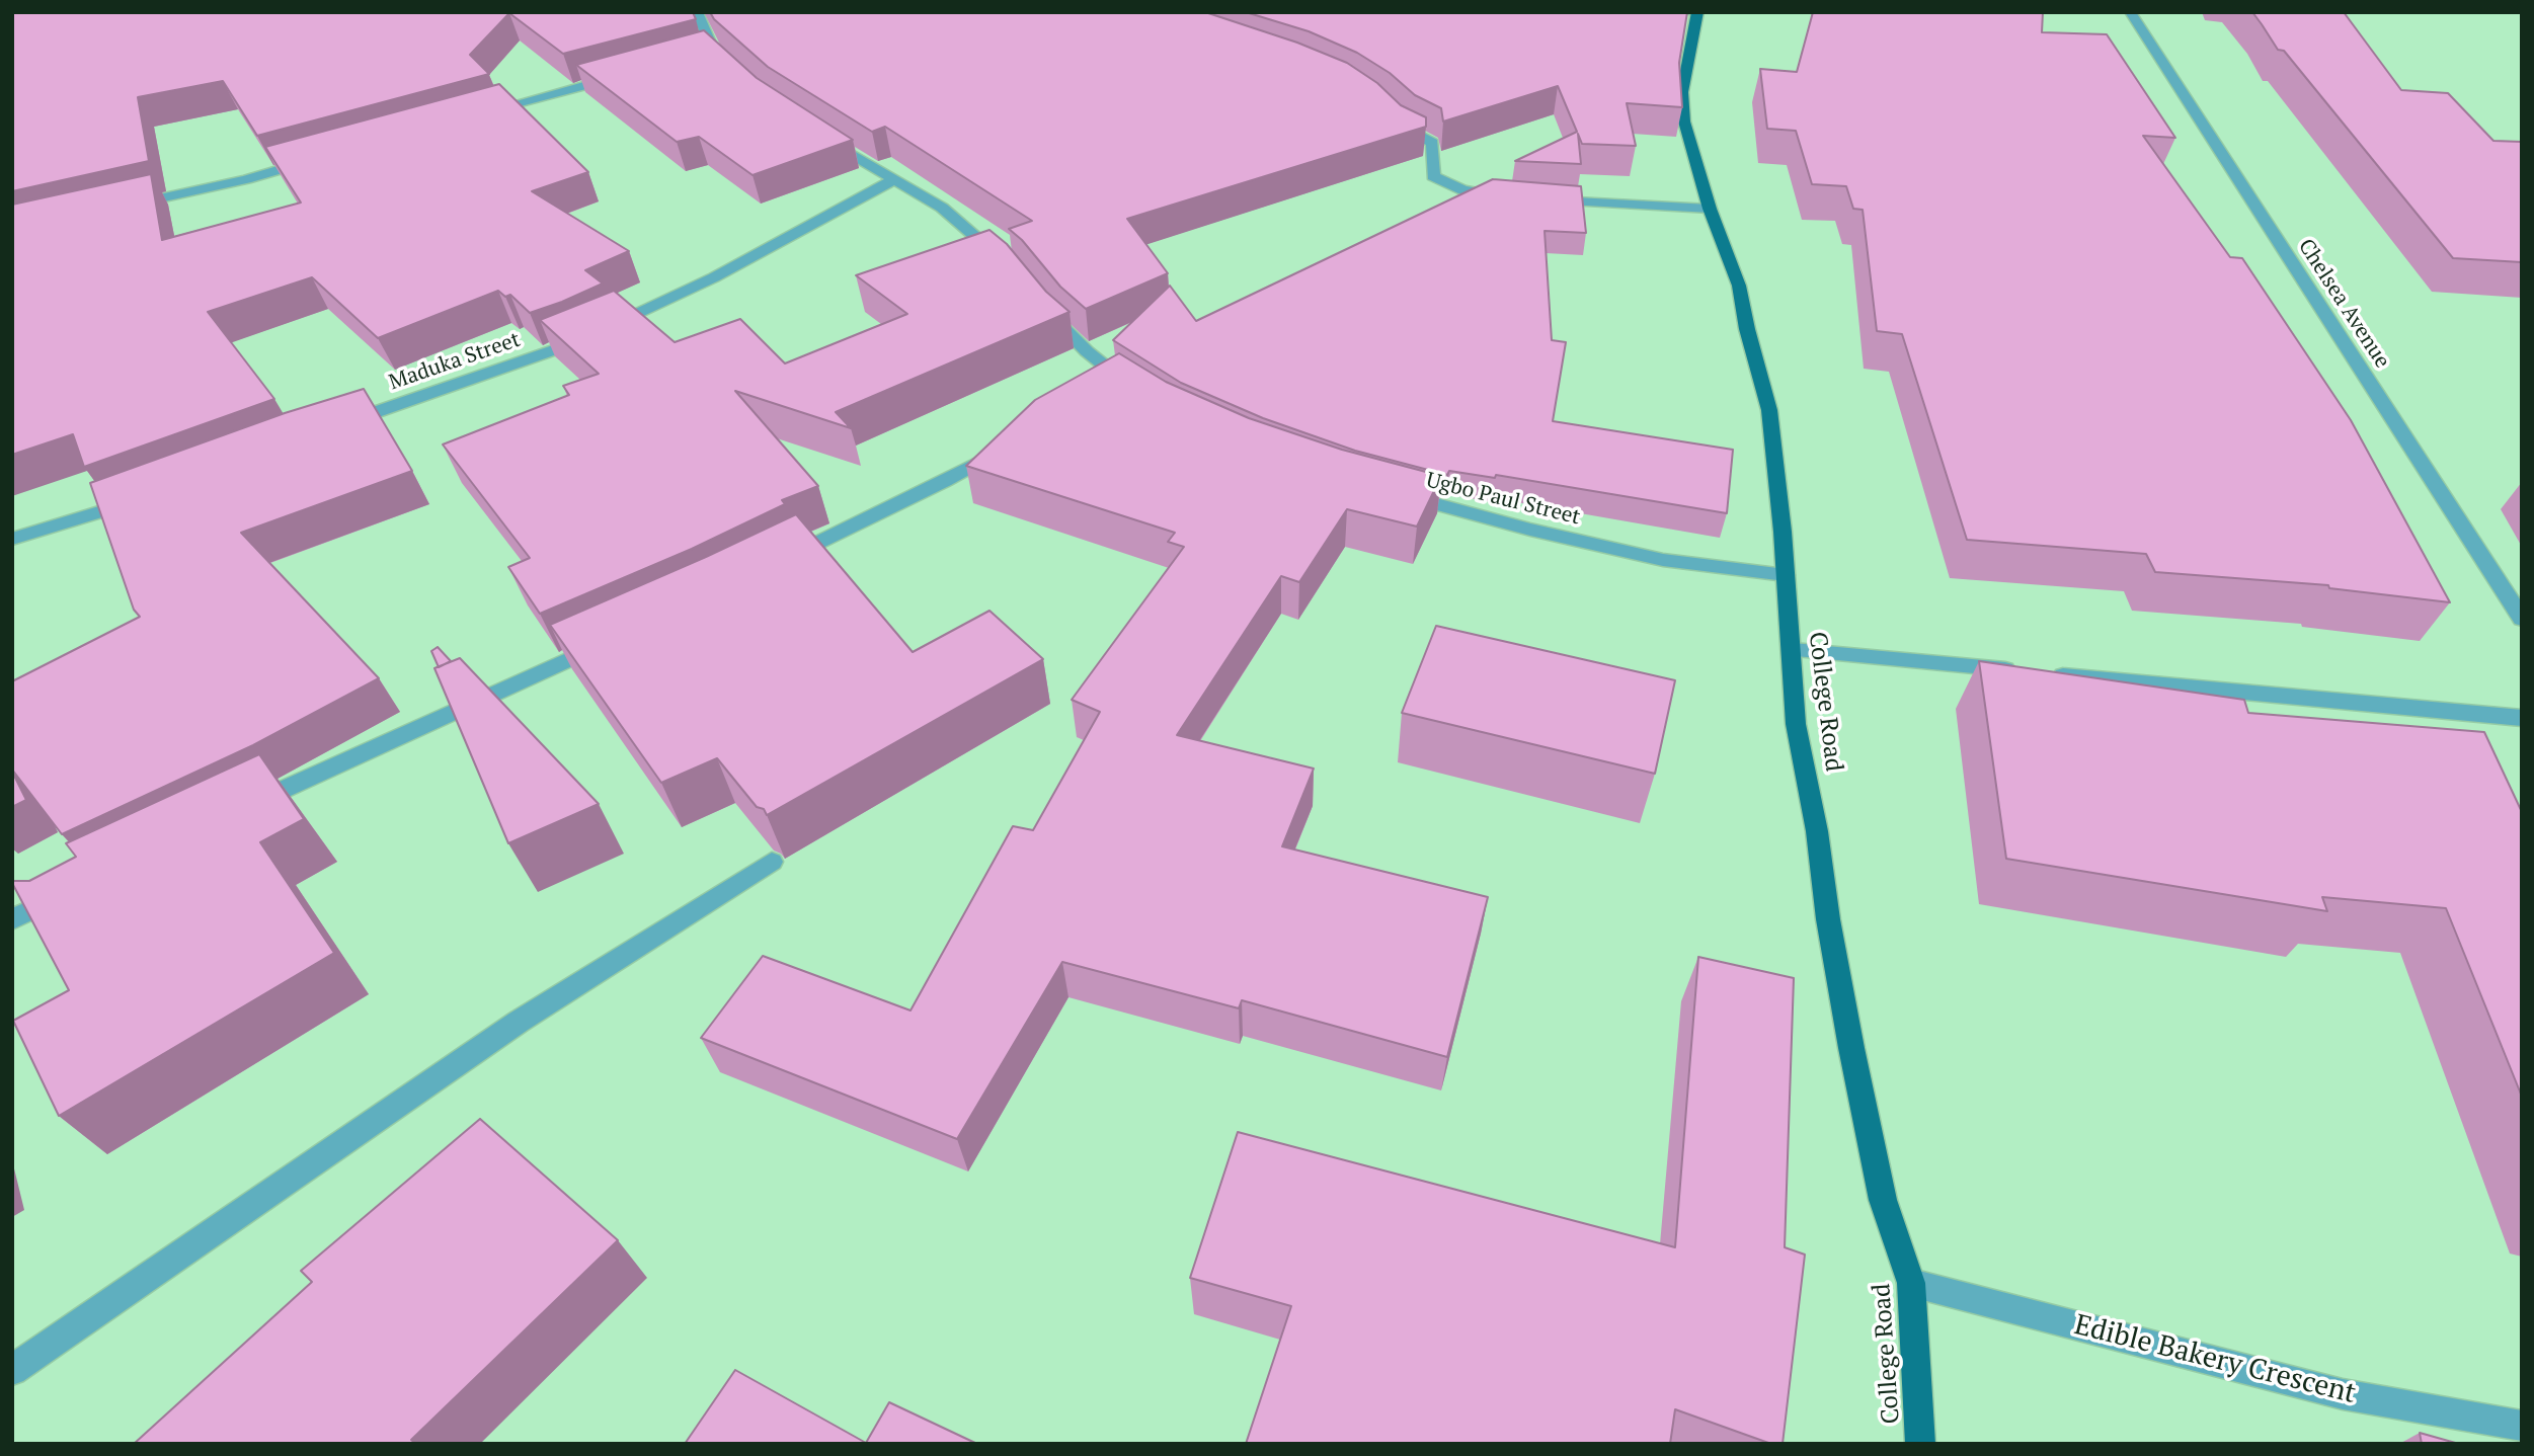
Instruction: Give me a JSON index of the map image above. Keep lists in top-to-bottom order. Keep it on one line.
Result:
{"streets":{"main road":["College Road"],"street":["Chelsea Avenue","Maduka Street","Ugbo Paul Street","Edible Bakery Crescent"]},"crossings":[["Ugbo Paul Street","College Road"],["College Road","Edible Bakery Crescent"]]}
